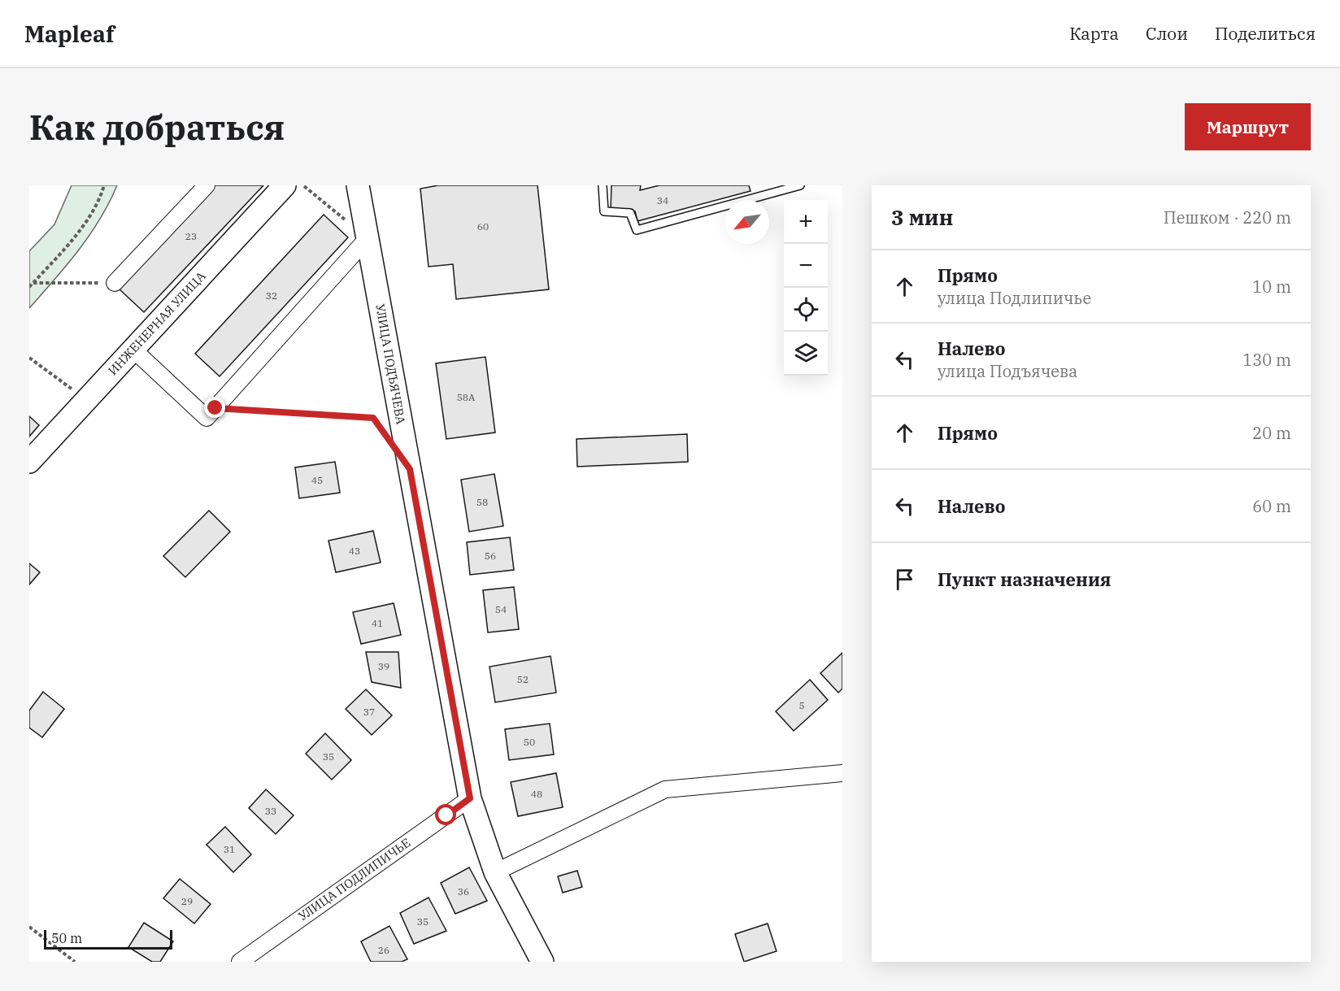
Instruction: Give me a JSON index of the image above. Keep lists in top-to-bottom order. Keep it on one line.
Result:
{"streets":{"main road":["ИНЖЕНЕРНАЯ УЛИЦА","УЛИЦА ПОДЪЯЧЕВА"],"street":["УЛИЦА ПОДЛИПИЧЬЕ"]},"crossings":[["УЛИЦА ПОДЪЯЧЕВА","УЛИЦА ПОДЛИПИЧЬЕ"]],"house_numbers":["34","60","23","32","58А","45","58","43","56","54","41","39","52","5","37","50","35","48","33","31","36","29","35","26"],"scale_bar":"50 m","north":"bottom left","page":{"header":"Mapleaf","nav":["Карта","Слои","Поделиться"],"buttons":"Маршрут","title":"Как добраться","heading":["3 мин","Пешком · 220 m"],"map_buttons":["+","−"],"list":[["Прямо","улица Подлипичье","10 m"],["Налево","улица Подъячева","130 m"],["Прямо","20 m"],["Налево","60 m"],"Пункт назначения"],"scale":"50 m"}}
